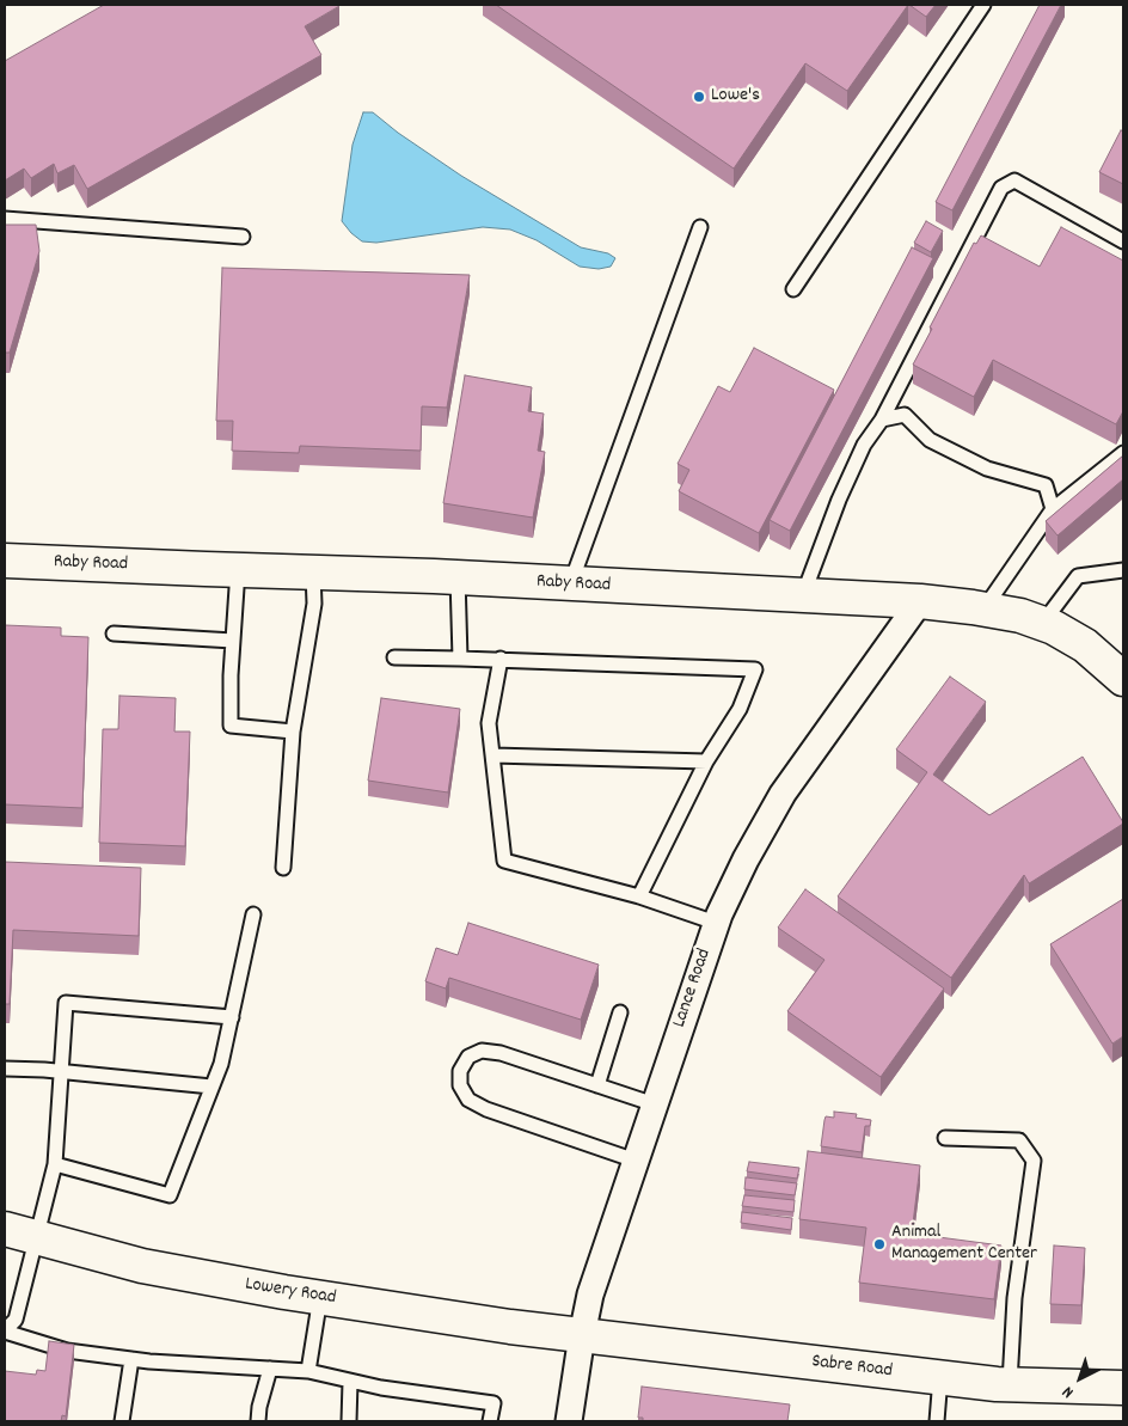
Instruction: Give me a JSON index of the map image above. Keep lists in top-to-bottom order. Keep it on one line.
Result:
{"streets":{"street":["Raby Road","Lance Road","Lowery Road","Sabre Road"]},"crossings":[["Raby Road","Lance Road"],["Lance Road","Lowery Road"],["Lance Road","Sabre Road"],["Lowery Road","Sabre Road"]],"places":["Lowe's","Animal Management Center"],"north":"bottom left"}
